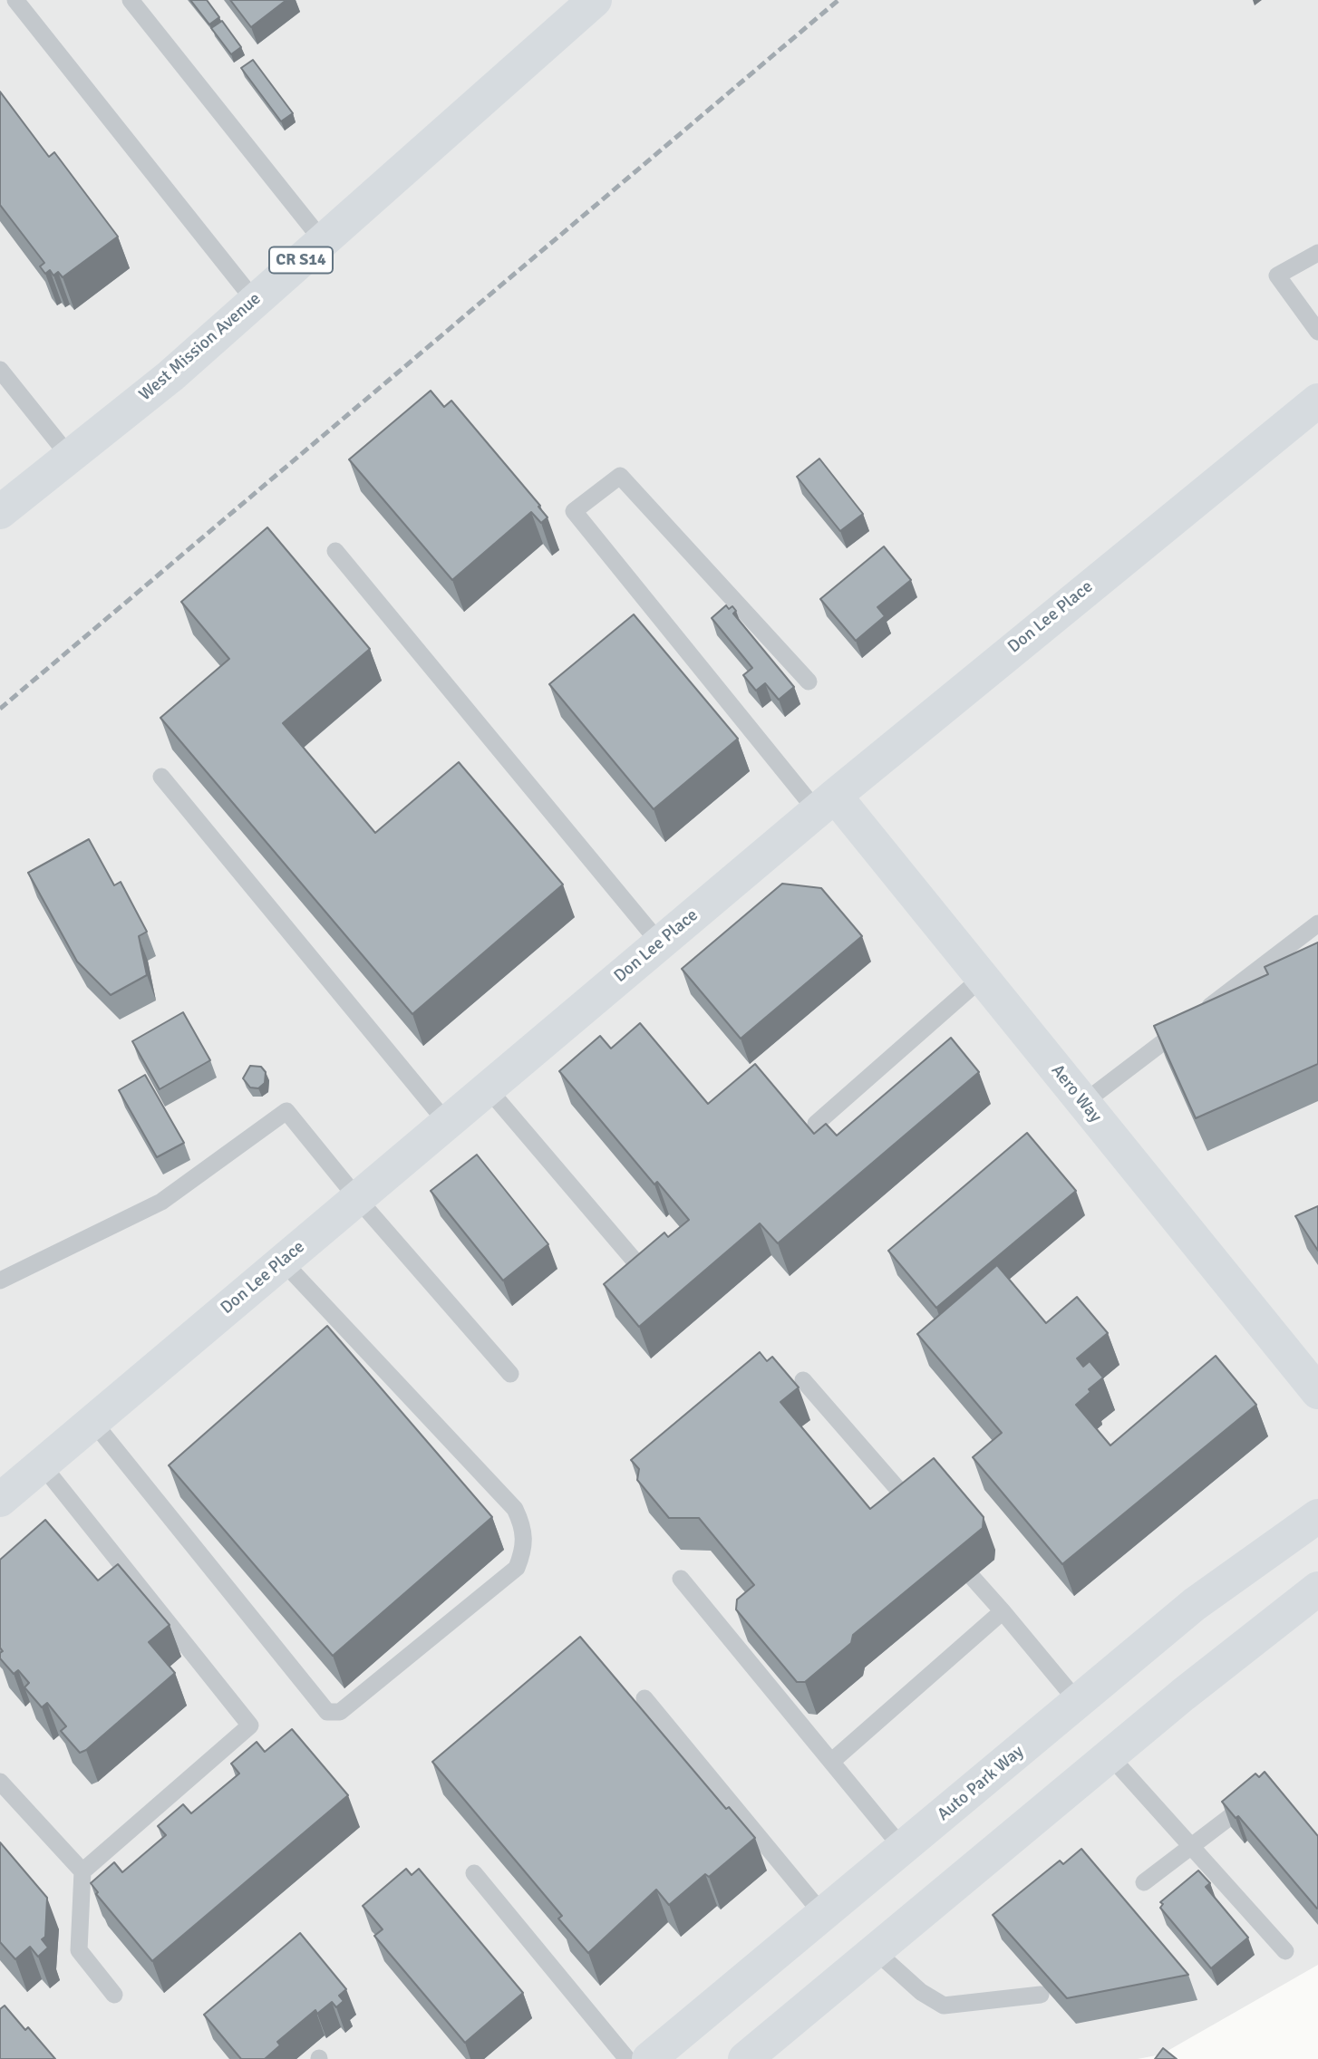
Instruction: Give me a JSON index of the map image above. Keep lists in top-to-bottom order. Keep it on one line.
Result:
{"streets":{"street":["CR S14","West Mission Avenue","Don Lee Place","Aero Way","Auto Park Way"]},"crossings":[["Don Lee Place","Aero Way"]]}
